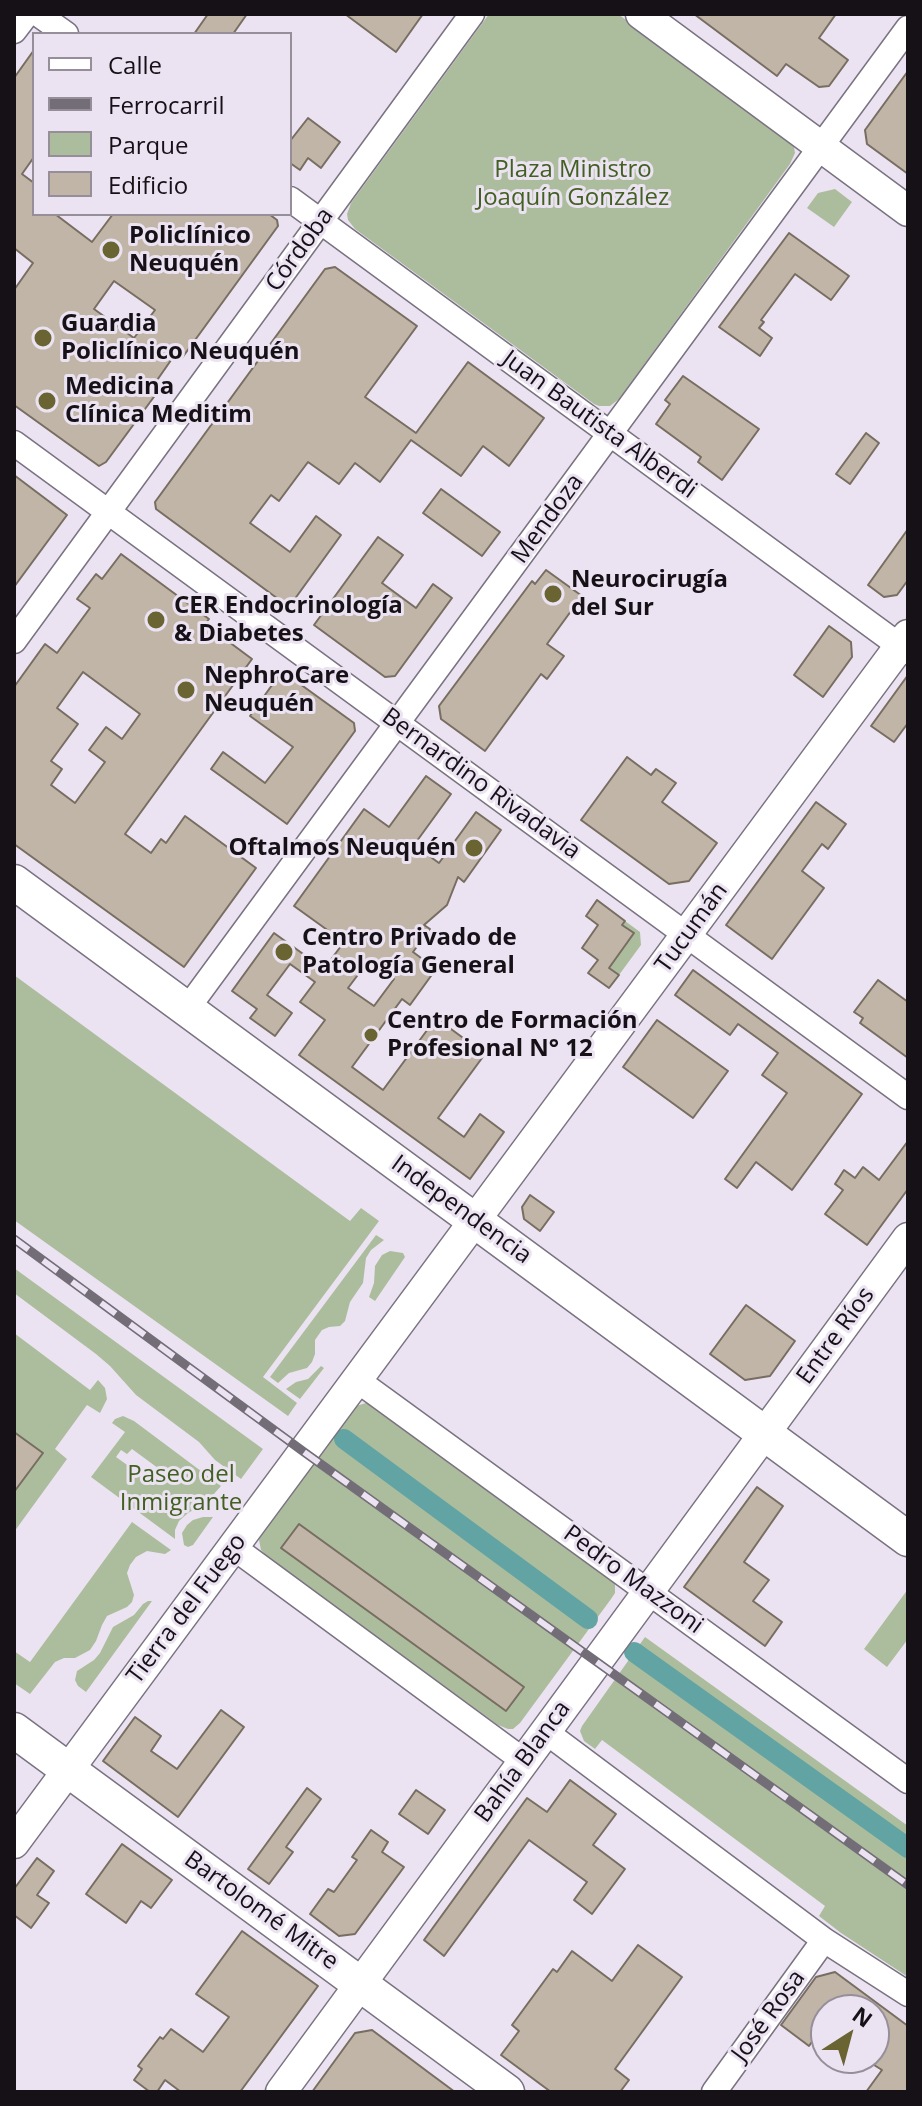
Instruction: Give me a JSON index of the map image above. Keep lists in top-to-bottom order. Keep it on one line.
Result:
{"streets":{"main road":["Independencia","Bartolomé Mitre"],"street":["Córdoba","Juan Bautista Alberdi","Mendoza","Bernardino Rivadavia","Tucumán","Entre Ríos","Pedro Mazzoni","Tierra del Fuego","Bahía Blanca","José Rosa"]},"crossings":[["Córdoba","Juan Bautista Alberdi"],["Córdoba","Bernardino Rivadavia"],["Juan Bautista Alberdi","Mendoza"],["Juan Bautista Alberdi","Tucumán"],["Mendoza","Bernardino Rivadavia"],["Mendoza","Independencia"],["Bernardino Rivadavia","Tucumán"],["Tucumán","Independencia"],["Tucumán","Tierra del Fuego"],["Independencia","Entre Ríos"],["Independencia","Tierra del Fuego"],["Independencia","Bahía Blanca"],["Entre Ríos","Bahía Blanca"],["Pedro Mazzoni","Tierra del Fuego"],["Pedro Mazzoni","Bahía Blanca"],["Tierra del Fuego","Bartolomé Mitre"],["Bahía Blanca","Bartolomé Mitre"]],"parks":["Plaza Ministro Joaquín González","Paseo del Inmigrante"],"places":["Policlínico Neuquén","Guardia Policlínico Neuquén","Medicina Clínica Meditim","Neurocirugía del Sur","CER Endocrinología & Diabetes","NephroCare Neuquén","Oftalmos Neuquén","Centro Privado de Patología General","Centro de Formación Profesional N° 12"],"legend":["Calle","Ferrocarril","Parque","Edificio"],"north":"top right"}
